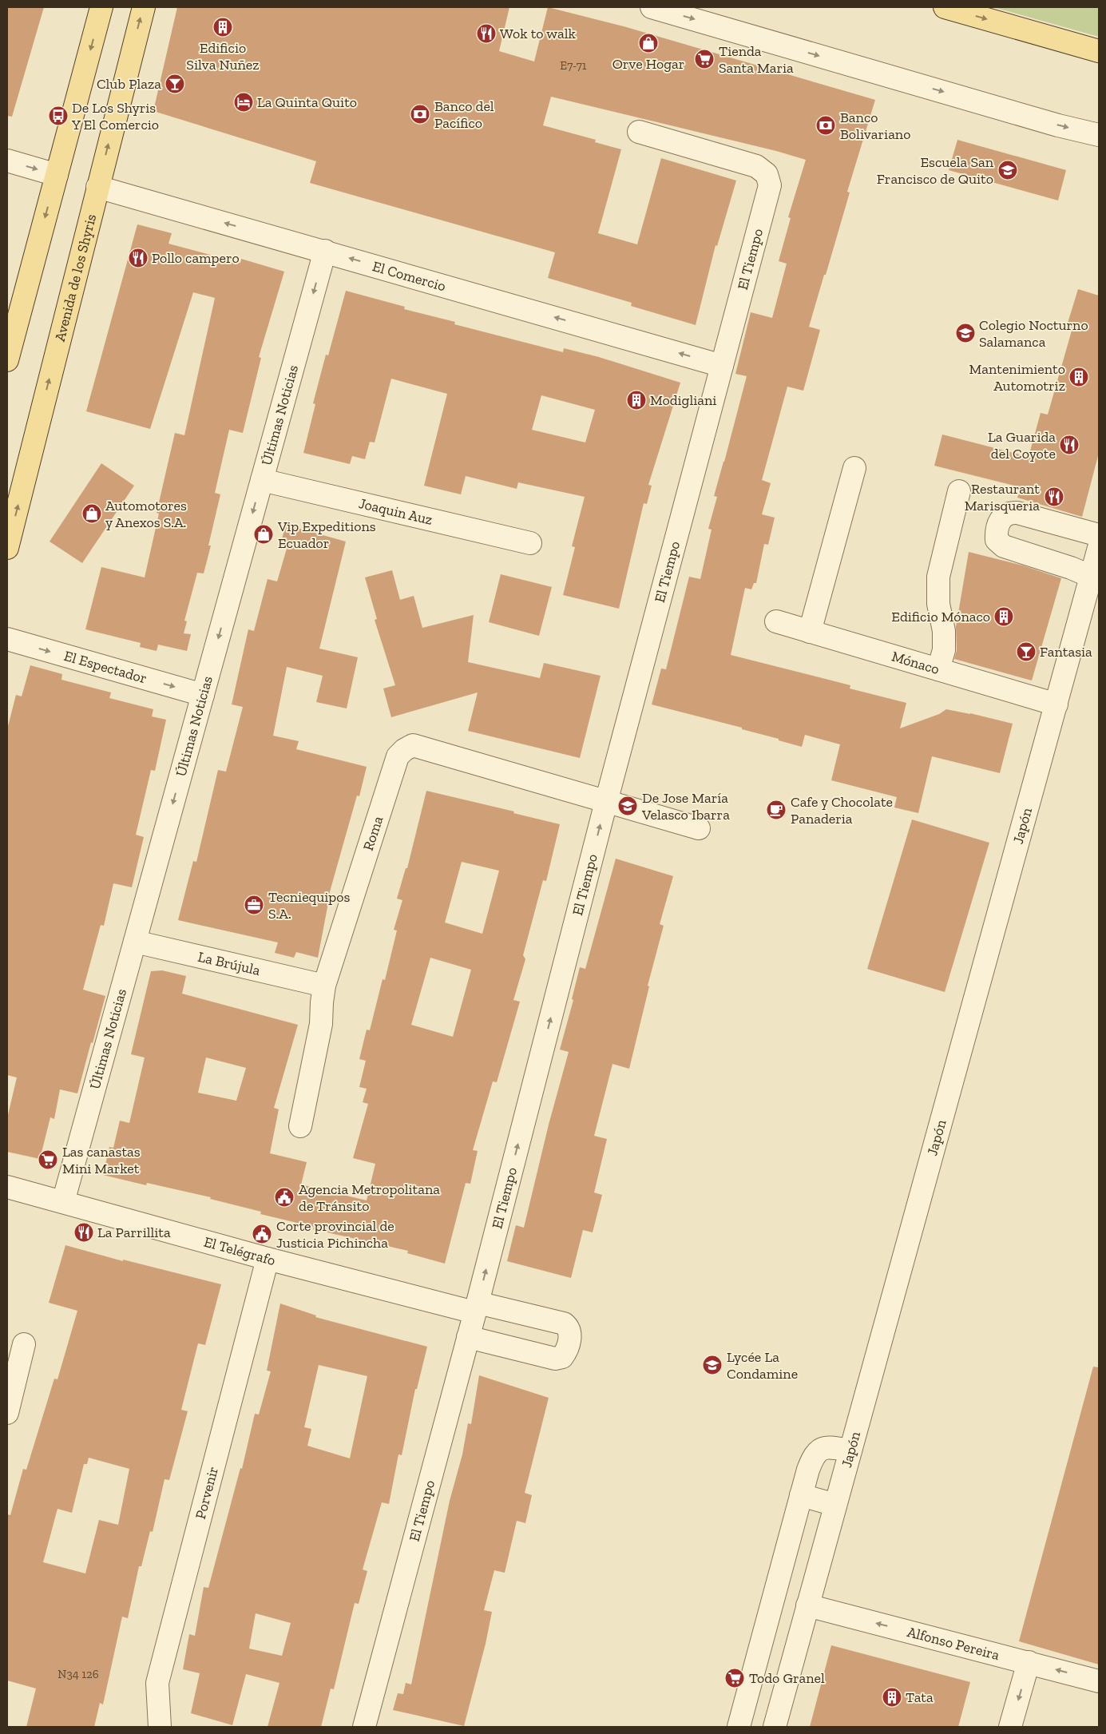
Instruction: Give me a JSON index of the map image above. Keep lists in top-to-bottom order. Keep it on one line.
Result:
{"streets":{"main road":["Avenida de los Shyris"],"street":["El Tiempo","El Comercio","Últimas Noticias","Joaquin Auz","Mónaco","El Espectador","Japón","Roma","La Brújula","El Telégrafo","Porvenir","Alfonso Pereira"]},"crossings":[["El Tiempo","El Comercio"],["El Tiempo","Roma"],["El Tiempo","El Telégrafo"],["El Comercio","Avenida de los Shyris"],["El Comercio","Últimas Noticias"],["Últimas Noticias","Joaquin Auz"],["Últimas Noticias","El Espectador"],["Últimas Noticias","La Brújula"],["Últimas Noticias","El Telégrafo"],["Mónaco","Japón"],["Japón","Alfonso Pereira"],["Roma","La Brújula"],["El Telégrafo","Porvenir"]],"one_way":["El Comercio","Últimas Noticias","El Espectador","Alfonso Pereira"],"places":{"building":["Edificio Silva Nuñez","Mantenimiento Automotriz","Modigliani","Edificio Mónaco","Tata"],"restaurant":["Wok to walk","Pollo campero","La Guarida del Coyote","Restaurant Marisqueria","La Parrillita"],"shop":["Orve Hogar","Automotores y Anexos S.A.","Vip Expeditions Ecuador"],"supermarket":["Tienda Santa Maria","Las canastas Mini Market","Todo Granel"],"bar":["Club Plaza","Fantasia"],"hotel":["La Quinta Quito"],"bank":["Banco del Pacífico","Banco Bolivariano"],"bus stop":["De Los Shyris Y El Comercio"],"school or university":["Escuela San Francisco de Quito","Colegio Nocturno Salamanca","De Jose María Velasco Ibarra","Lycée La Condamine"],"cafe":["Cafe y Chocolate Panaderia"],"office":["Tecniequipos S.A."],"public building":["Agencia Metropolitana de Tránsito","Corte provincial de Justicia Pichincha"]},"house_numbers":["E7-71","N34 126"]}
